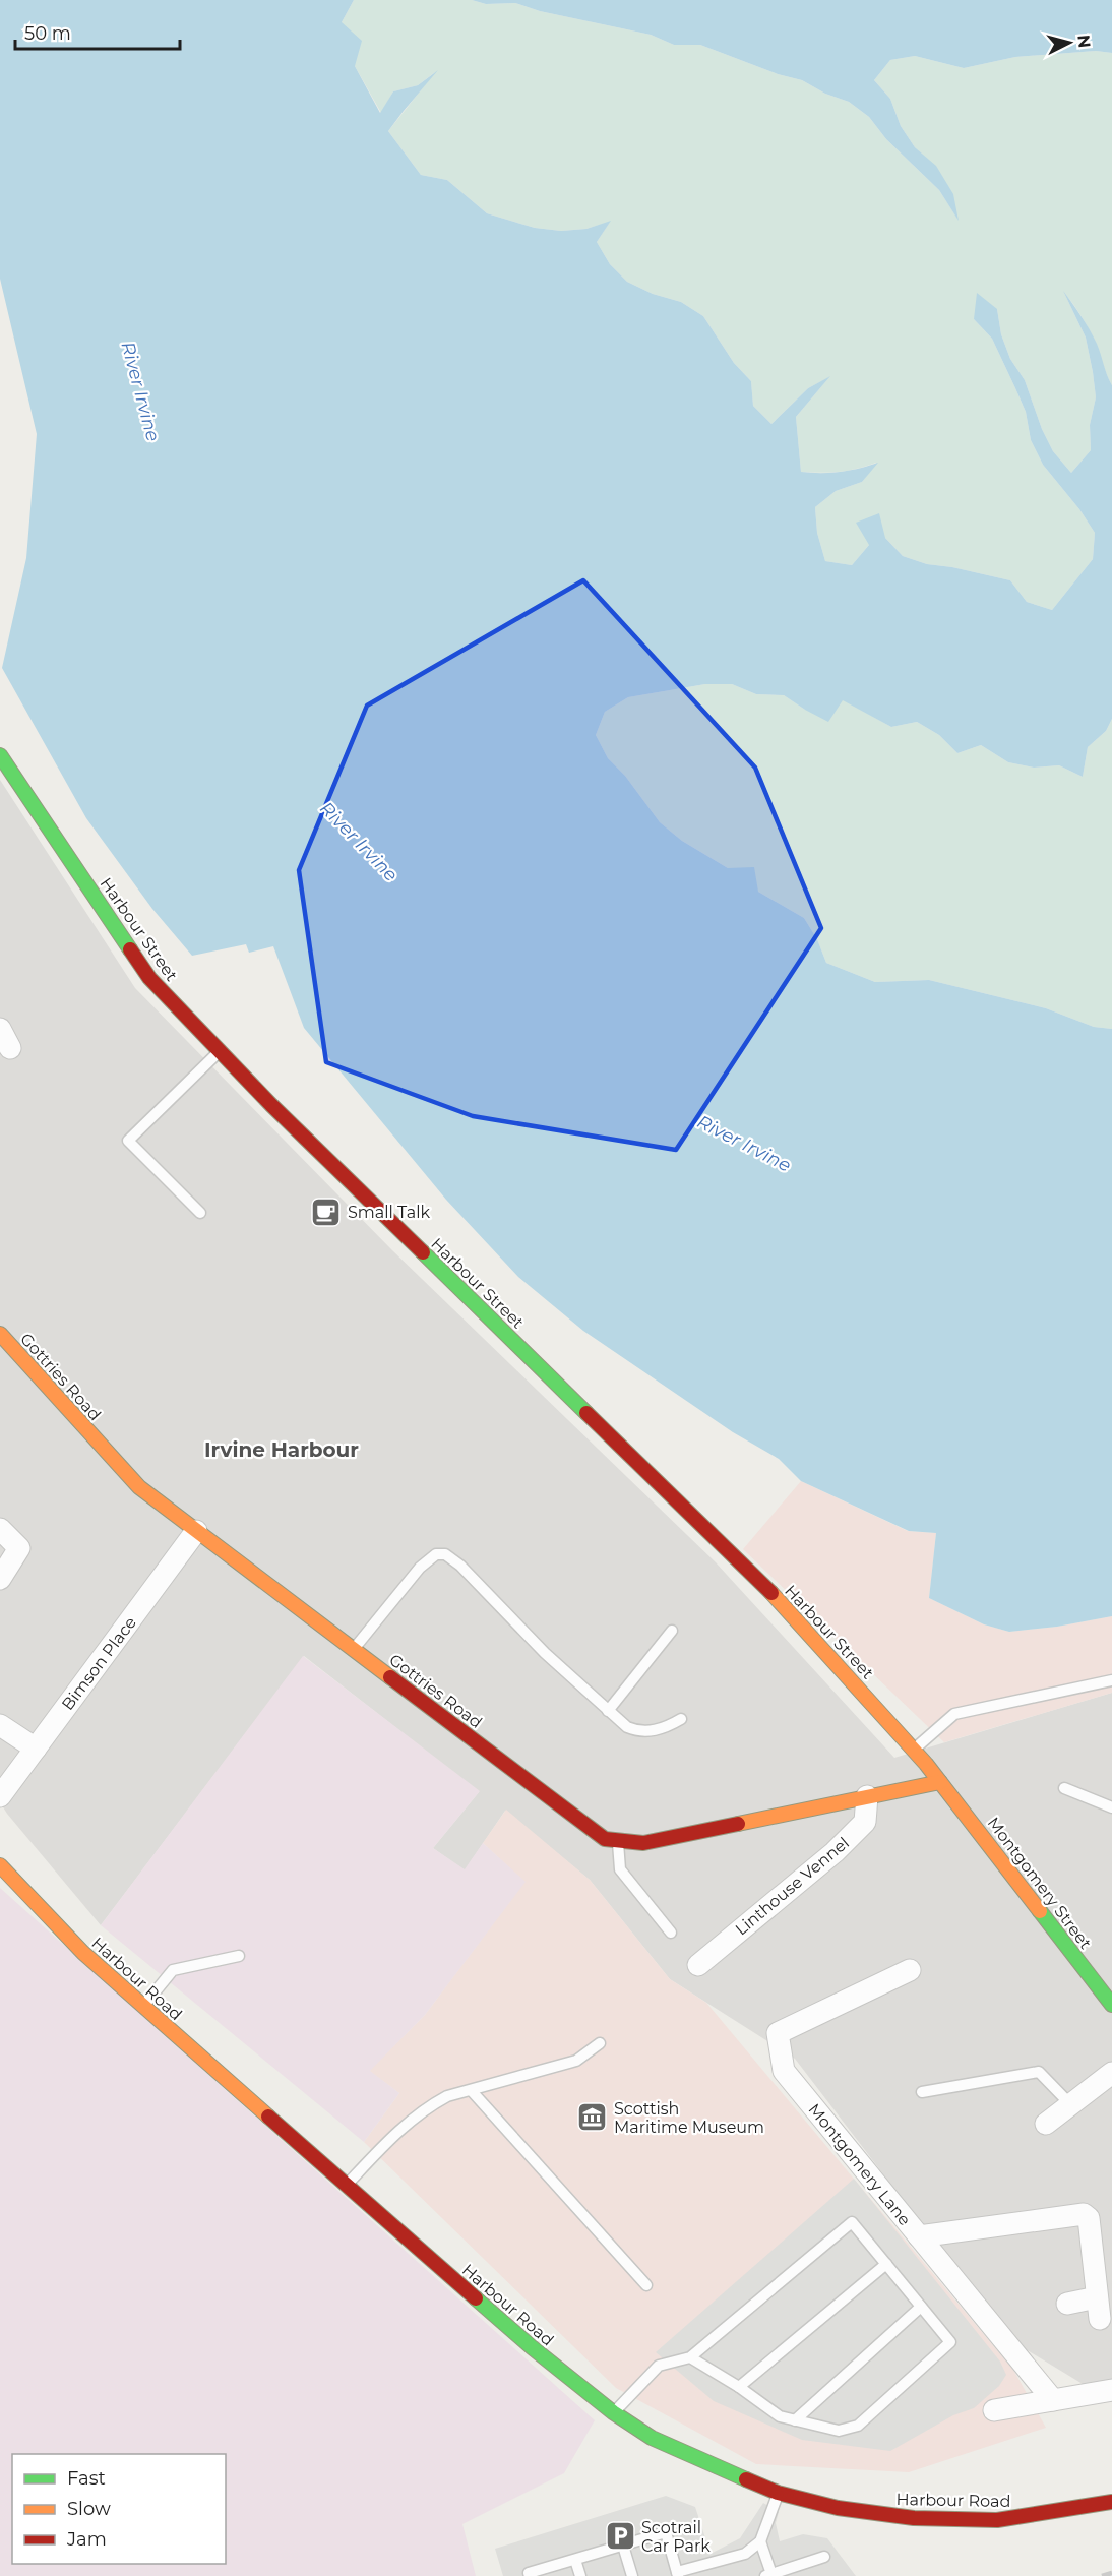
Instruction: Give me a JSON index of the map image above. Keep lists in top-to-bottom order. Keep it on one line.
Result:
{"streets":{"street":["Harbour Street","Gottries Road","Bimson Place","Montgomery Street","Linthouse Vennel","Harbour Road","Montgomery Lane"]},"crossings":[["Harbour Street","Gottries Road"],["Harbour Street","Montgomery Street"],["Gottries Road","Bimson Place"],["Gottries Road","Montgomery Street"],["Gottries Road","Linthouse Vennel"]],"districts":["Irvine Harbour"],"water":["River Irvine"],"places":{"cafe":["Small Talk"],"museum":["Scottish Maritime Museum"],"parking":["Scotrail Car Park"]},"legend":["Fast","Slow","Jam"],"scale_bar":"50 m","north":"right"}
